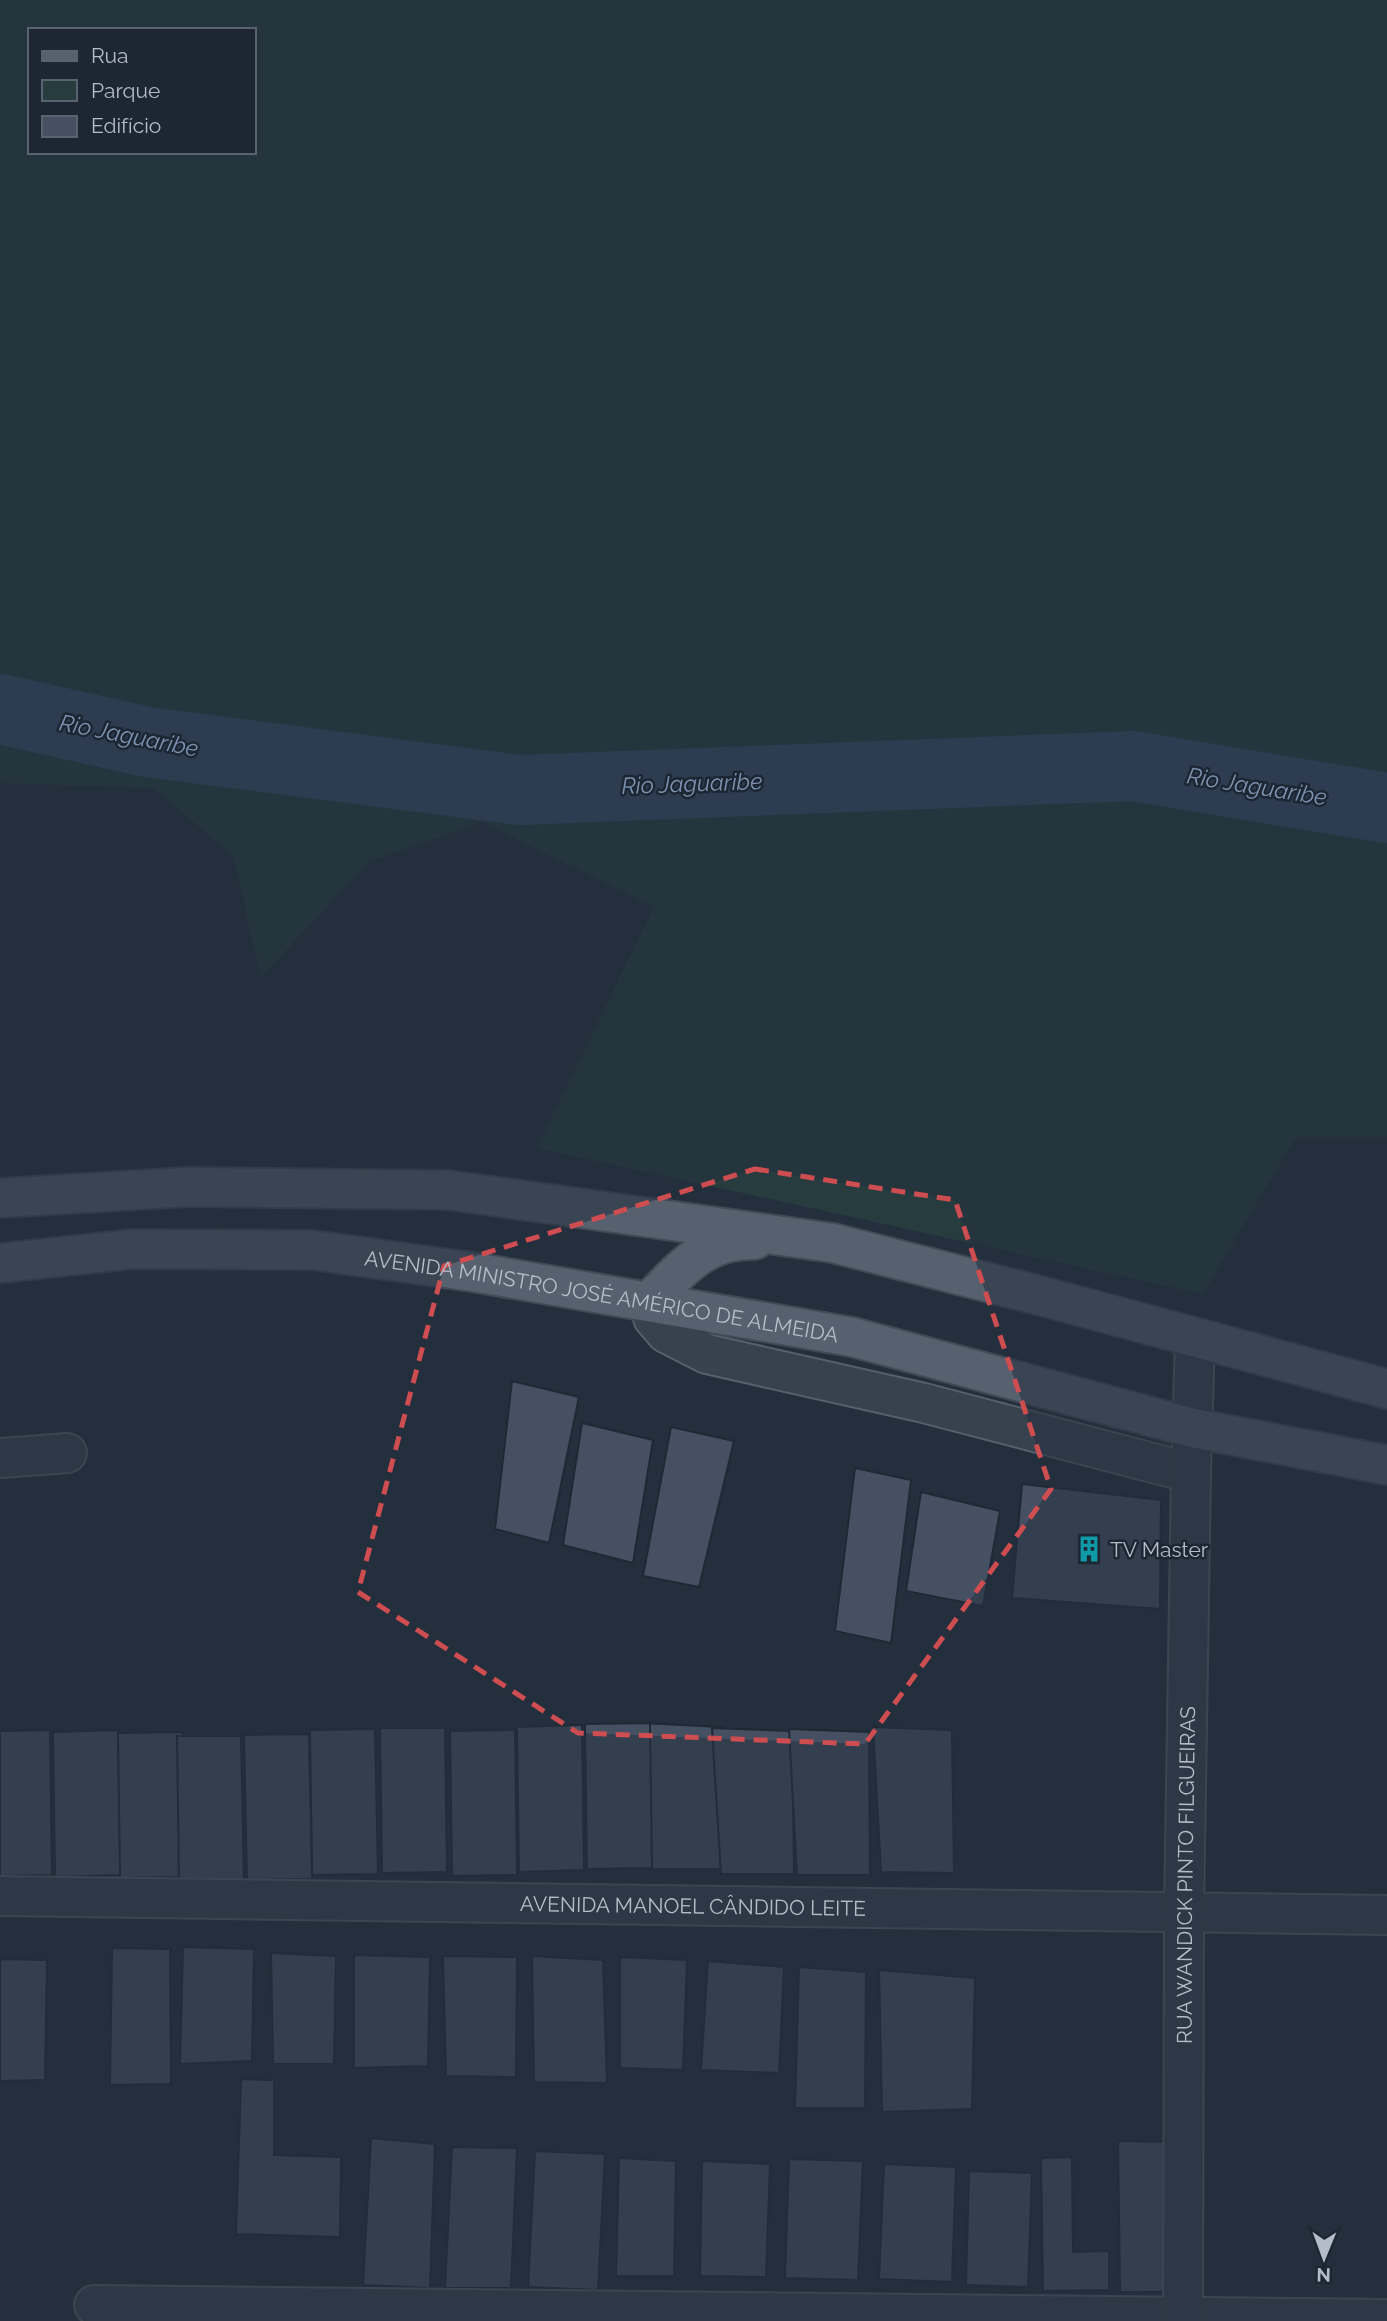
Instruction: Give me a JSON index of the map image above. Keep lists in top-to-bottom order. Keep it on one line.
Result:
{"streets":{"main road":["AVENIDA MINISTRO JOSÉ AMÉRICO DE ALMEIDA"],"street":["RUA WANDICK PINTO FILGUEIRAS","AVENIDA MANOEL CÂNDIDO LEITE"]},"crossings":[["AVENIDA MINISTRO JOSÉ AMÉRICO DE ALMEIDA","RUA WANDICK PINTO FILGUEIRAS"],["RUA WANDICK PINTO FILGUEIRAS","AVENIDA MANOEL CÂNDIDO LEITE"]],"water":["Rio Jaguaribe"],"places":{"building":["TV Master"]},"legend":["Rua","Parque","Edifício"],"north":"bottom"}
